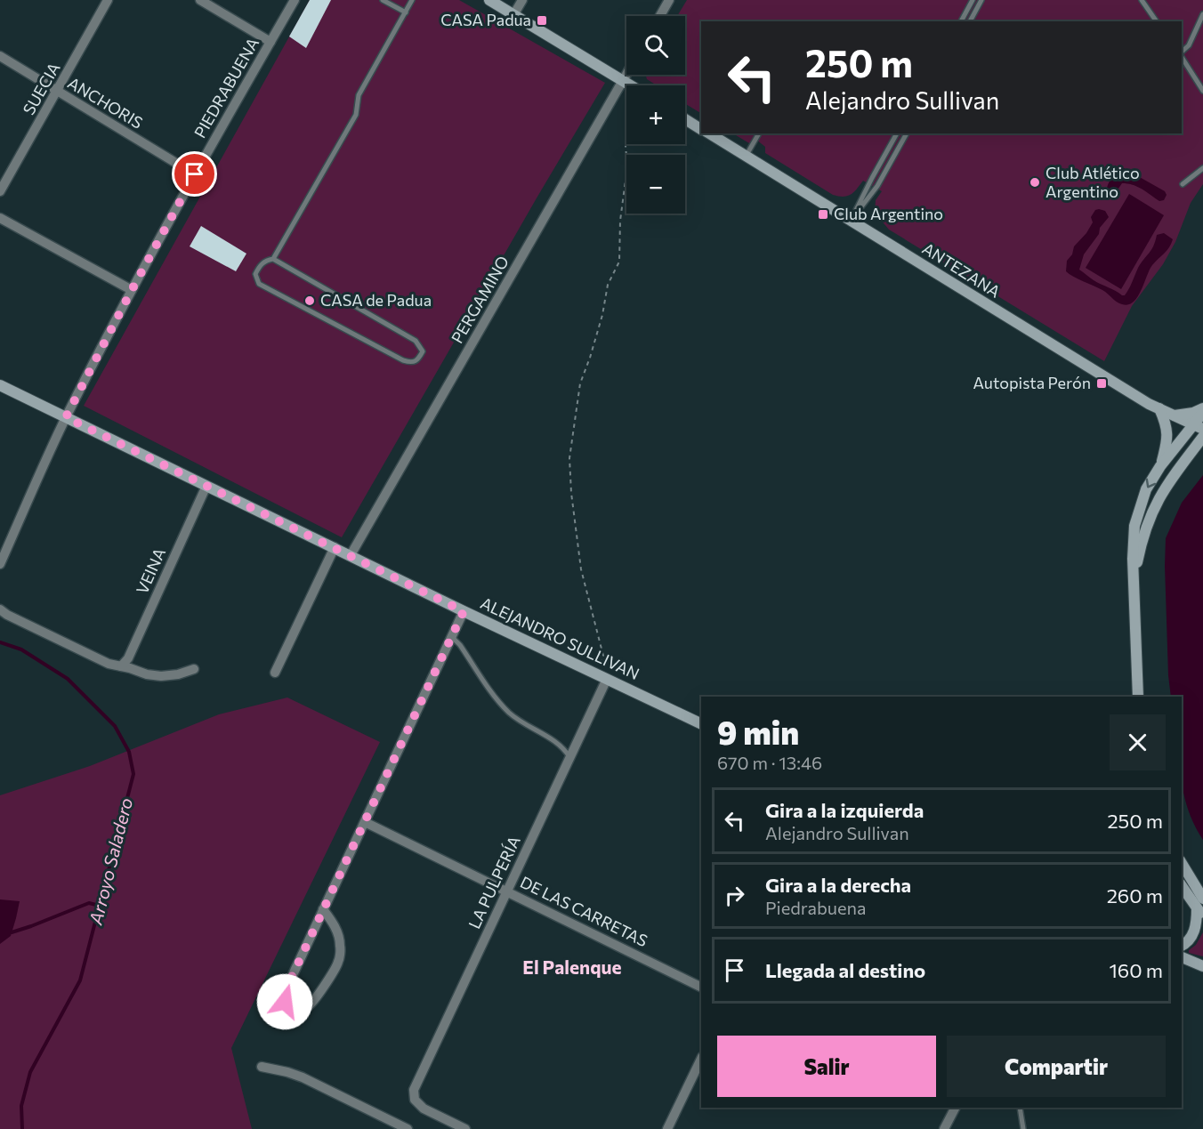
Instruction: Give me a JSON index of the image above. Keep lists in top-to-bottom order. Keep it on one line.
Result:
{"streets":{"street":["PIEDRABUENA","SUECIA","ANCHORIS","ANTEZANA","PERGAMINO","VEINA","ALEJANDRO SULLIVAN","LA PULPERÍA","DE LAS CARRETAS"]},"crossings":[["PIEDRABUENA","ANCHORIS"],["PIEDRABUENA","ALEJANDRO SULLIVAN"],["SUECIA","ANCHORIS"],["PERGAMINO","ALEJANDRO SULLIVAN"],["VEINA","ALEJANDRO SULLIVAN"],["ALEJANDRO SULLIVAN","LA PULPERÍA"],["LA PULPERÍA","DE LAS CARRETAS"]],"districts":["El Palenque"],"water":["Arroyo Saladero"],"places":{"transit":["CASA Padua","Club Argentino","Autopista Perón"],"other":["Club Atlético Argentino","CASA de Padua"]},"page":{"map_buttons":["+","−"],"turn":["250 m","Alejandro Sullivan"],"heading":["9 min","670 m · 13:46"],"list":[{"name":"Gira a la izquierda","note":"Alejandro Sullivan","value":"250 m"},{"name":"Gira a la derecha","note":"Piedrabuena","value":"260 m"},{"name":"Llegada al destino","value":"160 m"}],"buttons":["Salir","Compartir"]}}
